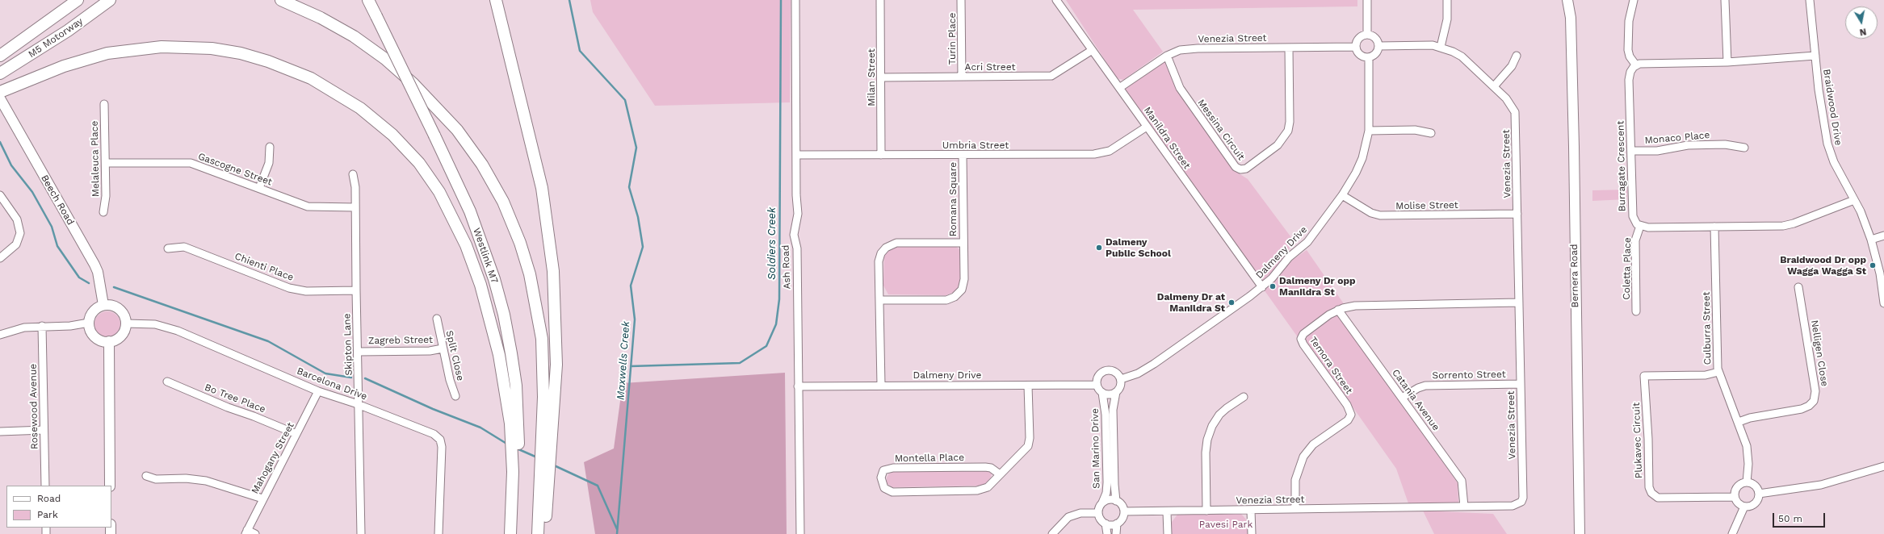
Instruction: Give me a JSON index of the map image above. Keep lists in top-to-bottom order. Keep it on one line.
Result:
{"streets":{"highway":["M5 Motorway","Westlink M7"],"main road":["Beech Road","Bernera Road"],"street":["Turin Place","Venezia Street","Acri Street","Milan Street","Braidwood Drive","Messina Circuit","Manildra Street","Monaco Place","Umbria Street","Melaleuca Place","Burragate Crescent","Gascogne Street","Romana Square","Molise Street","Dalmeny Drive","Chienti Place","Ash Road","Coletta Place","Culburra Street","Zagreb Street","Skipton Lane","Nelligen Close","Split Close","Temora Street","Sorrento Street","Barcelona Drive","Bo Tree Place","Catania Avenue","Rosewood Avenue","Plukavec Circuit","San Marino Drive","Mahogany Street","Montella Place"]},"crossings":[["Turin Place","Acri Street"],["Venezia Street","Messina Circuit"],["Venezia Street","Manildra Street"],["Venezia Street","Molise Street"],["Venezia Street","Dalmeny Drive"],["Venezia Street","Temora Street"],["Venezia Street","Sorrento Street"],["Venezia Street","Catania Avenue"],["Venezia Street","San Marino Drive"],["Acri Street","Milan Street"],["Acri Street","Manildra Street"],["Milan Street","Umbria Street"],["Manildra Street","Umbria Street"],["Manildra Street","Dalmeny Drive"],["Monaco Place","Burragate Crescent"],["Umbria Street","Romana Square"],["Umbria Street","Ash Road"],["Melaleuca Place","Gascogne Street"],["Burragate Crescent","Coletta Place"],["Gascogne Street","Skipton Lane"],["Romana Square","Dalmeny Drive"],["Beech Road","Barcelona Drive"],["Molise Street","Dalmeny Drive"],["Dalmeny Drive","Ash Road"],["Dalmeny Drive","San Marino Drive"],["Dalmeny Drive","Montella Place"],["Chienti Place","Skipton Lane"],["Culburra Street","Nelligen Close"],["Culburra Street","Plukavec Circuit"],["Zagreb Street","Skipton Lane"],["Zagreb Street","Split Close"],["Skipton Lane","Barcelona Drive"],["Temora Street","Catania Avenue"],["Sorrento Street","Catania Avenue"],["Barcelona Drive","Mahogany Street"],["Bo Tree Place","Mahogany Street"]],"water":["Soldiers Creek","Maxwells Creek"],"parks":["Pavesi Park"],"places":["Dalmeny Public School","Braidwood Dr opp Wagga Wagga St","Dalmeny Dr opp Manildra St","Dalmeny Dr at Manildra St"],"legend":["Road","Park"],"scale_bar":"50 m","north":"bottom"}
